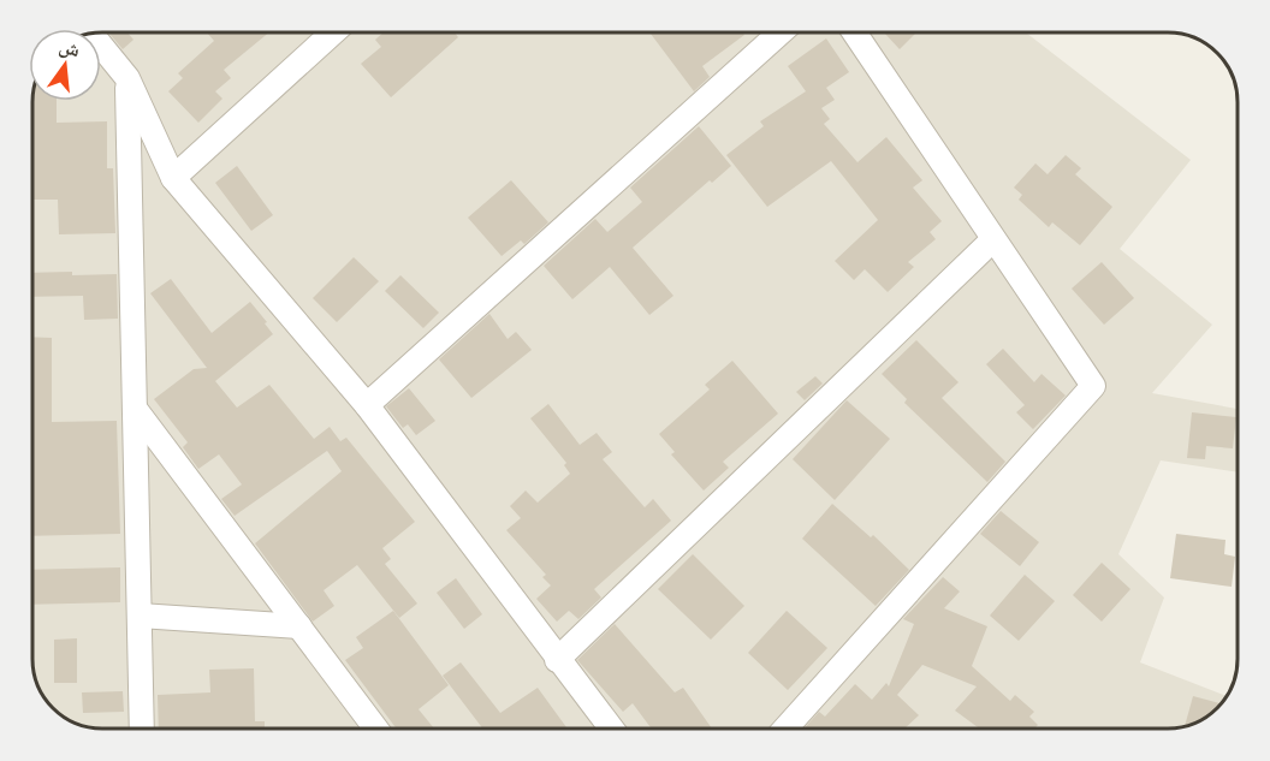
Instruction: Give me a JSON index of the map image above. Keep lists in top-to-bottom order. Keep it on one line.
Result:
{"north":"top"}
